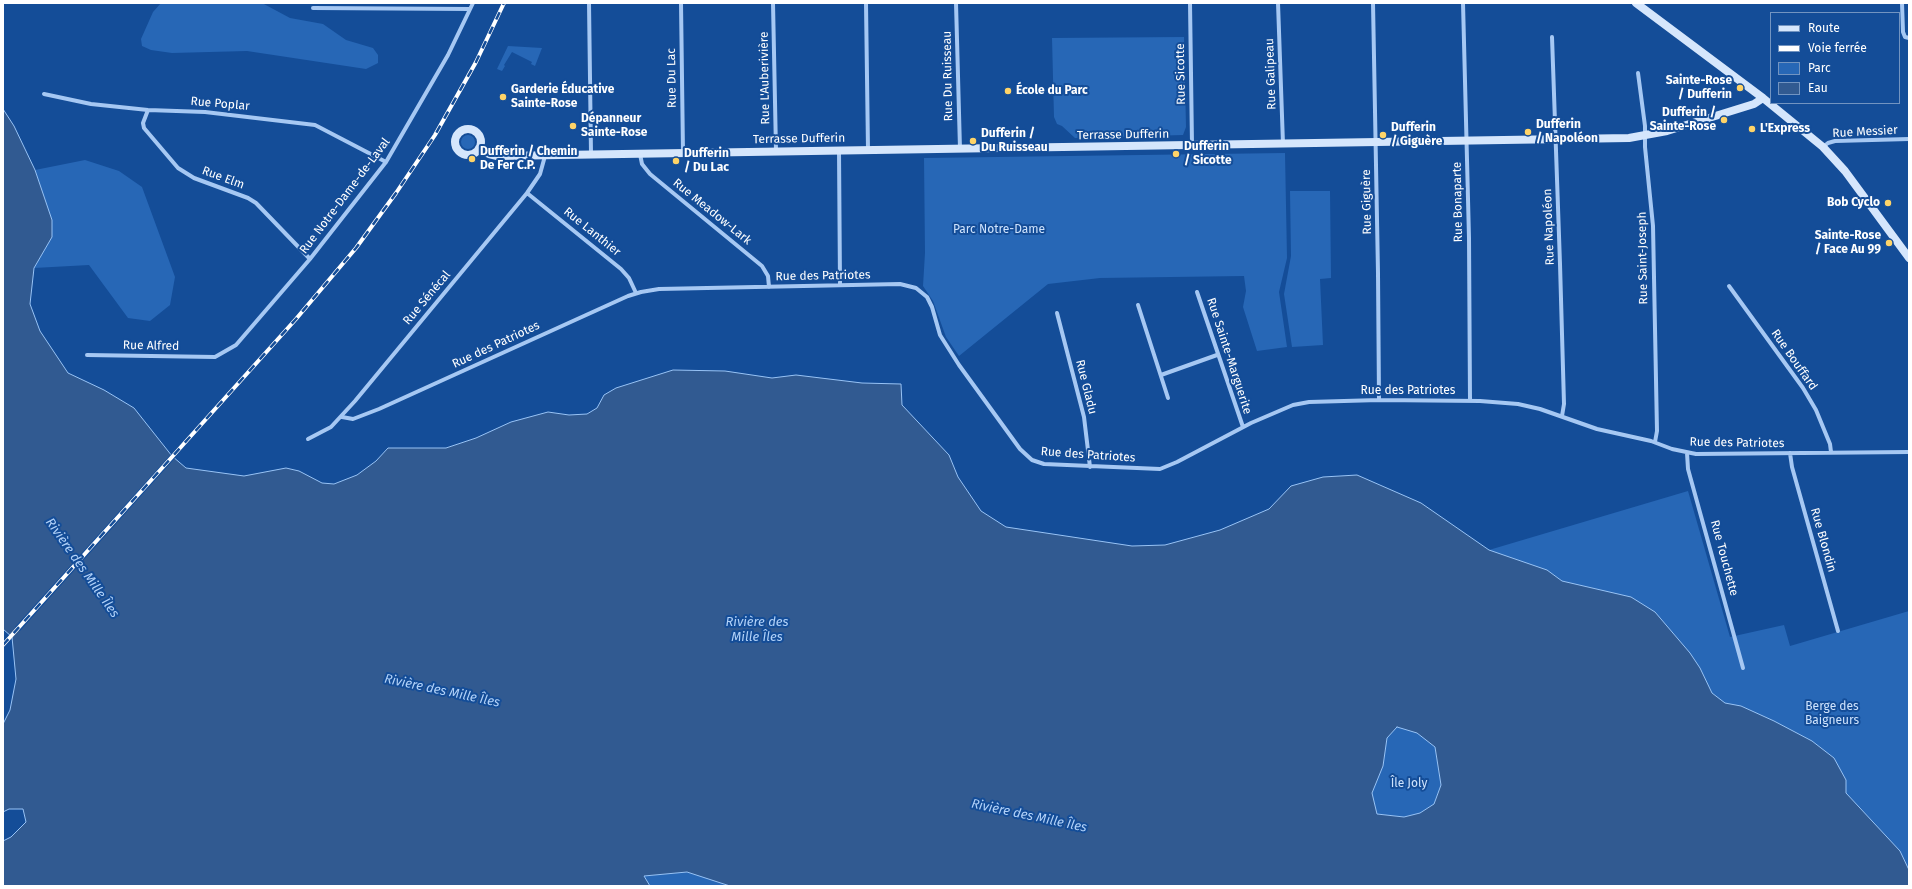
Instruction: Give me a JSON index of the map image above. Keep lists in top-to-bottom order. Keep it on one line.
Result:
{"streets":{"street":["Rue Sicotte","Rue Galipeau","Rue Du Ruisseau","Rue Du Lac","Rue L'Auberivière","Rue Poplar","Rue Messier","Terrasse Dufferin","Rue Elm","Rue Notre-Dame-de-Laval","Rue Giguère","Rue Bonaparte","Rue Meadow-Lark","Rue Napoléon","Rue Lanthier","Rue Saint-Joseph","Rue des Patriotes","Rue Sénécal","Rue Alfred","Rue Sainte-Marguerite","Rue Bouffard","Rue Gladu","Rue Blondin","Rue Touchette"]},"crossings":[["Rue Sicotte","Terrasse Dufferin"],["Rue Galipeau","Terrasse Dufferin"],["Rue Du Ruisseau","Terrasse Dufferin"],["Rue Du Lac","Terrasse Dufferin"],["Rue L'Auberivière","Terrasse Dufferin"],["Rue Poplar","Rue Elm"],["Rue Poplar","Rue Notre-Dame-de-Laval"],["Terrasse Dufferin","Rue Giguère"],["Terrasse Dufferin","Rue Bonaparte"],["Terrasse Dufferin","Rue Meadow-Lark"],["Terrasse Dufferin","Rue Napoléon"],["Terrasse Dufferin","Rue Saint-Joseph"],["Terrasse Dufferin","Rue Sénécal"],["Rue Elm","Rue Notre-Dame-de-Laval"],["Rue Notre-Dame-de-Laval","Rue Alfred"],["Rue Giguère","Rue des Patriotes"],["Rue Bonaparte","Rue des Patriotes"],["Rue Meadow-Lark","Rue des Patriotes"],["Rue Napoléon","Rue des Patriotes"],["Rue Lanthier","Rue des Patriotes"],["Rue Lanthier","Rue Sénécal"],["Rue Saint-Joseph","Rue des Patriotes"],["Rue des Patriotes","Rue Sénécal"],["Rue des Patriotes","Rue Sainte-Marguerite"],["Rue des Patriotes","Rue Bouffard"],["Rue des Patriotes","Rue Gladu"],["Rue des Patriotes","Rue Blondin"],["Rue des Patriotes","Rue Touchette"]],"water":["Rivière des Mille Îles"],"parks":["Parc Notre-Dame","Berge des Baigneurs","Île Joly"],"places":["Sainte-Rose / Dufferin","École du Parc","Garderie Éducative Sainte-Rose","Dufferin / Sainte-Rose","Dépanneur Sainte-Rose","L'Express","Dufferin / Napoléon","Dufferin / Giguère","Dufferin / Du Ruisseau","Dufferin / Sicotte","Dufferin / Chemin De Fer C.P.","Dufferin / Du Lac","Bob Cyclo","Sainte-Rose / Face Au 99"],"legend":["Route","Voie ferrée","Parc","Eau"]}
